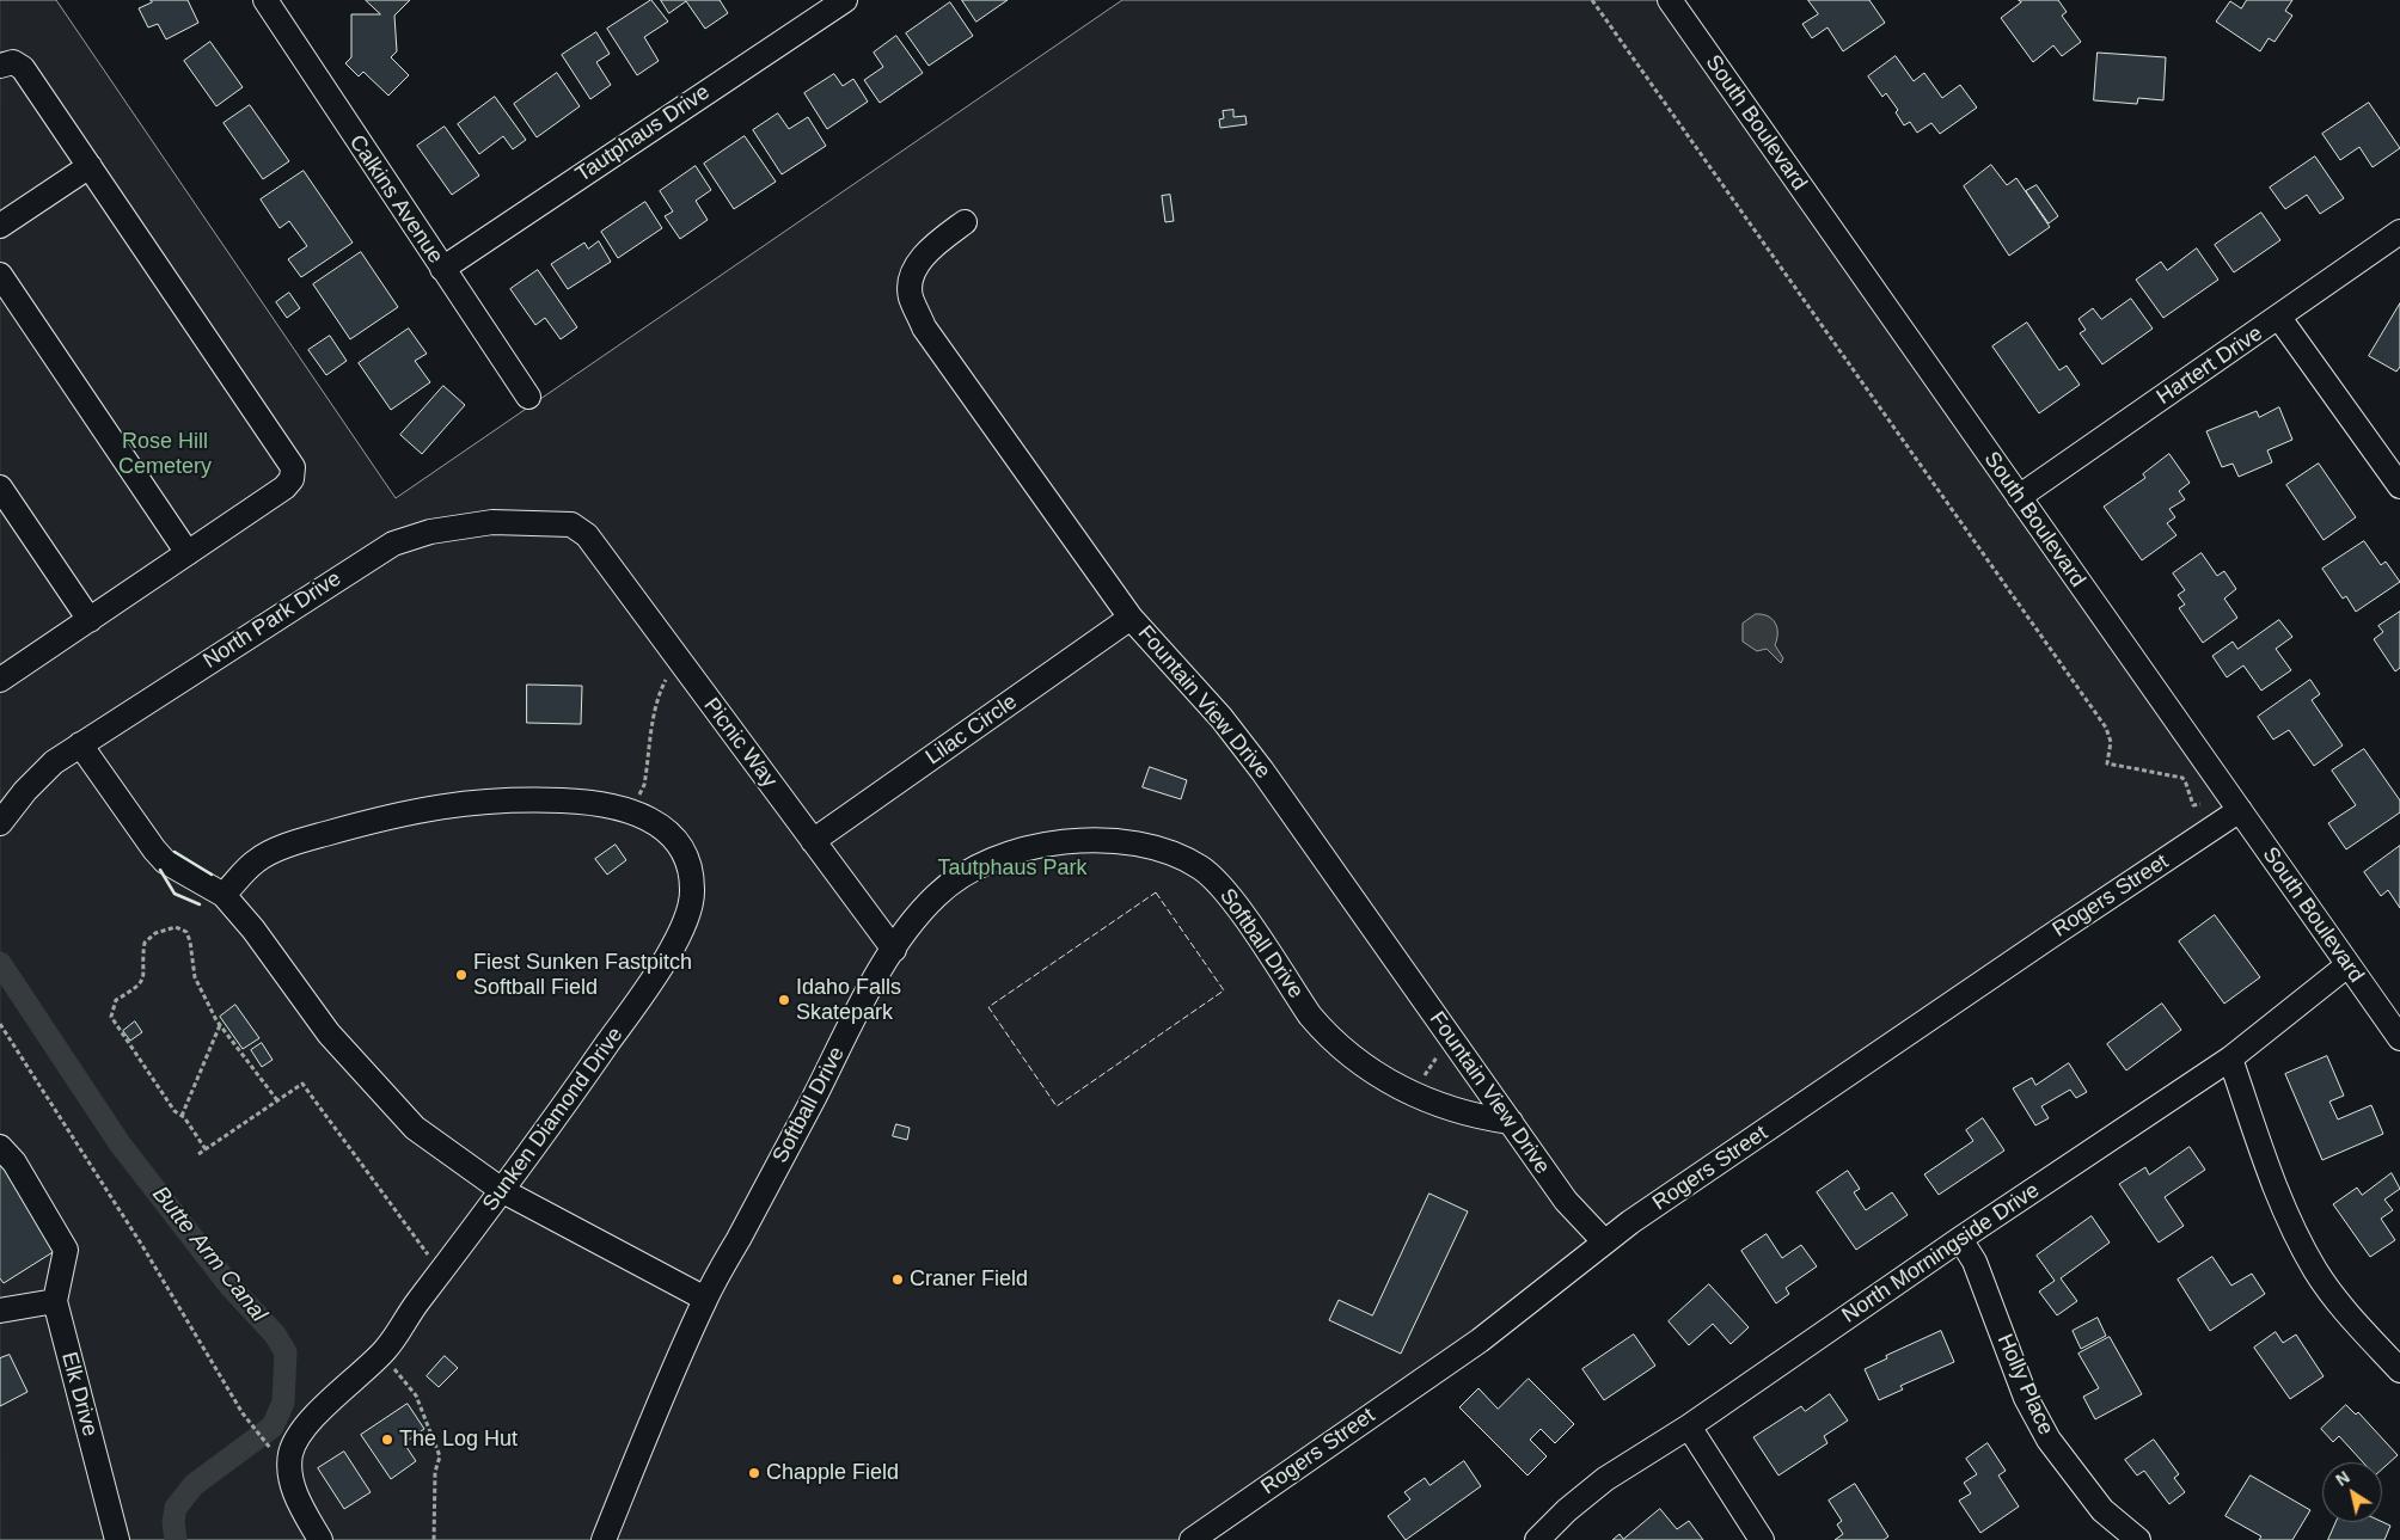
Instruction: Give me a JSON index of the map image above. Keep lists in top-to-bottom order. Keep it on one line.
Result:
{"streets":{"street":["South Boulevard","Tautphaus Drive","Calkins Avenue","Hartert Drive","North Park Drive","Fountain View Drive","Lilac Circle","Picnic Way","Rogers Street","Softball Drive","Sunken Diamond Drive","North Morningside Drive","Holly Place","Elk Drive"]},"crossings":[["South Boulevard","Hartert Drive"],["South Boulevard","Rogers Street"],["South Boulevard","North Morningside Drive"],["Tautphaus Drive","Calkins Avenue"],["North Park Drive","Picnic Way"],["Fountain View Drive","Lilac Circle"],["Fountain View Drive","Rogers Street"],["Fountain View Drive","Softball Drive"],["Lilac Circle","Picnic Way"],["Picnic Way","Softball Drive"],["North Morningside Drive","Holly Place"]],"water":["Butte Arm Canal"],"parks":["Rose Hill Cemetery","Tautphaus Park"],"places":["Fiest Sunken Fastpitch Softball Field","Idaho Falls Skatepark","Craner Field","The Log Hut","Chapple Field"],"north":"top left"}
